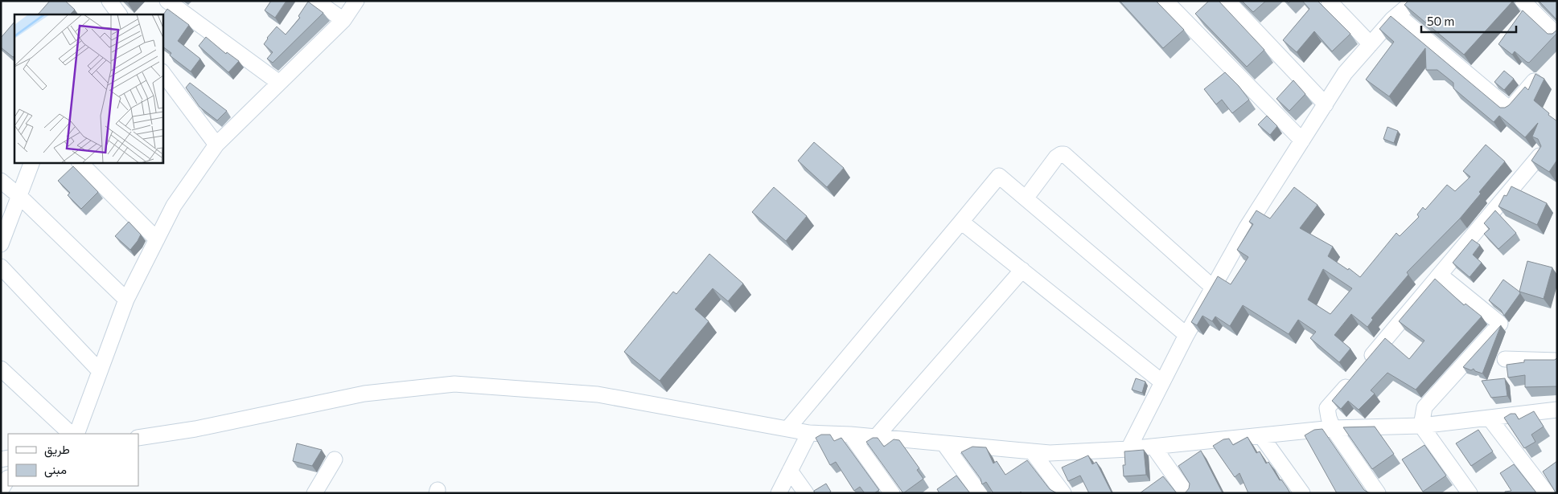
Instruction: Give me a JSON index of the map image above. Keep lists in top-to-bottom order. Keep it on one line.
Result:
{"legend":["طريق","مبنى"],"scale_bar":"50 m"}
